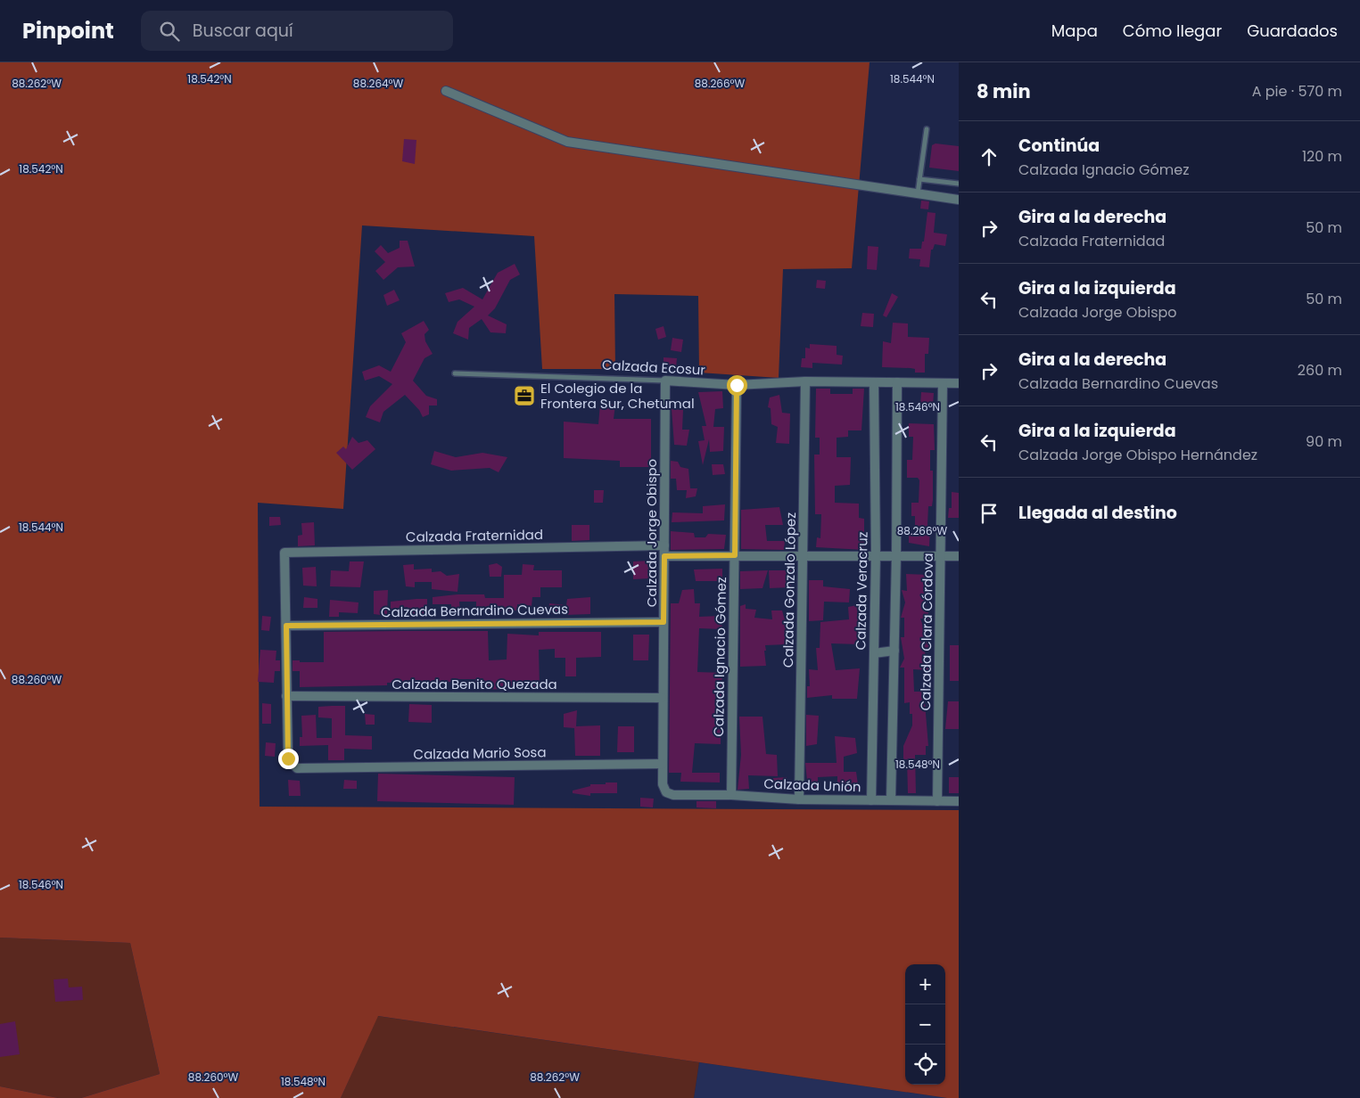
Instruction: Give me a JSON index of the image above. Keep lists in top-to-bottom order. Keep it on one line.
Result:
{"streets":{"street":["Calzada Ecosur","Calzada Jorge Obispo","Calzada Fraternidad","Calzada Gonzalo López","Calzada Veracruz","Calzada Bernardino Cuevas","Calzada Clara Córdova","Calzada Ignacio Gómez","Calzada Benito Quezada","Calzada Mario Sosa","Calzada Unión"]},"crossings":[["Calzada Ecosur","Calzada Jorge Obispo"],["Calzada Ecosur","Calzada Gonzalo López"],["Calzada Ecosur","Calzada Veracruz"],["Calzada Ecosur","Calzada Clara Córdova"],["Calzada Ecosur","Calzada Ignacio Gómez"],["Calzada Jorge Obispo","Calzada Fraternidad"],["Calzada Jorge Obispo","Calzada Bernardino Cuevas"],["Calzada Jorge Obispo","Calzada Benito Quezada"],["Calzada Jorge Obispo","Calzada Mario Sosa"],["Calzada Jorge Obispo","Calzada Unión"],["Calzada Fraternidad","Calzada Bernardino Cuevas"],["Calzada Gonzalo López","Calzada Unión"],["Calzada Veracruz","Calzada Unión"],["Calzada Clara Córdova","Calzada Unión"],["Calzada Ignacio Gómez","Calzada Unión"],["Calzada Benito Quezada","Calzada Mario Sosa"]],"places":{"office":["El Colegio de la Frontera Sur, Chetumal"]},"page":{"header":"Pinpoint","search":"Buscar aquí","nav":["Mapa","Cómo llegar","Guardados"],"heading":["8 min","A pie · 570 m"],"list":[["Continúa","Calzada Ignacio Gómez","120 m"],["Gira a la derecha","Calzada Fraternidad","50 m"],["Gira a la izquierda","Calzada Jorge Obispo","50 m"],["Gira a la derecha","Calzada Bernardino Cuevas","260 m"],["Gira a la izquierda","Calzada Jorge Obispo Hernández","90 m"],"Llegada al destino"],"map_buttons":["+","−"]},"coordinates":["18.542°N","18.544°N","88.262°W","88.264°W","88.266°W","18.546°N","88.260°W","18.548°N"]}
